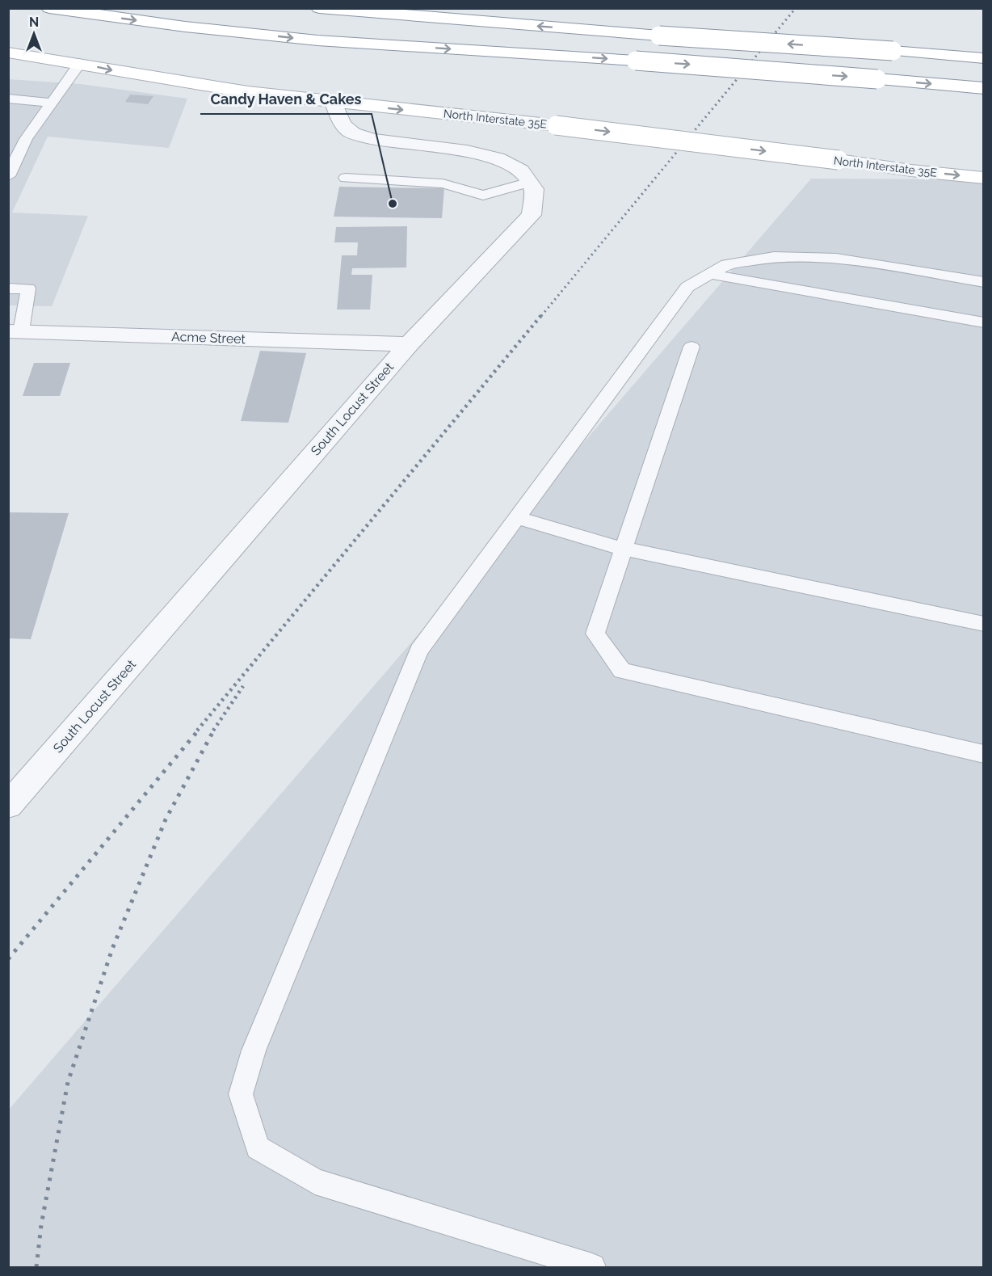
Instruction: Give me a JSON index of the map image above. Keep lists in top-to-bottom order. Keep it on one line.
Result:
{"streets":{"main road":["North Interstate 35E"],"street":["Acme Street","South Locust Street"]},"crossings":[["Acme Street","South Locust Street"]],"places":["Candy Haven & Cakes"],"north":"top"}
